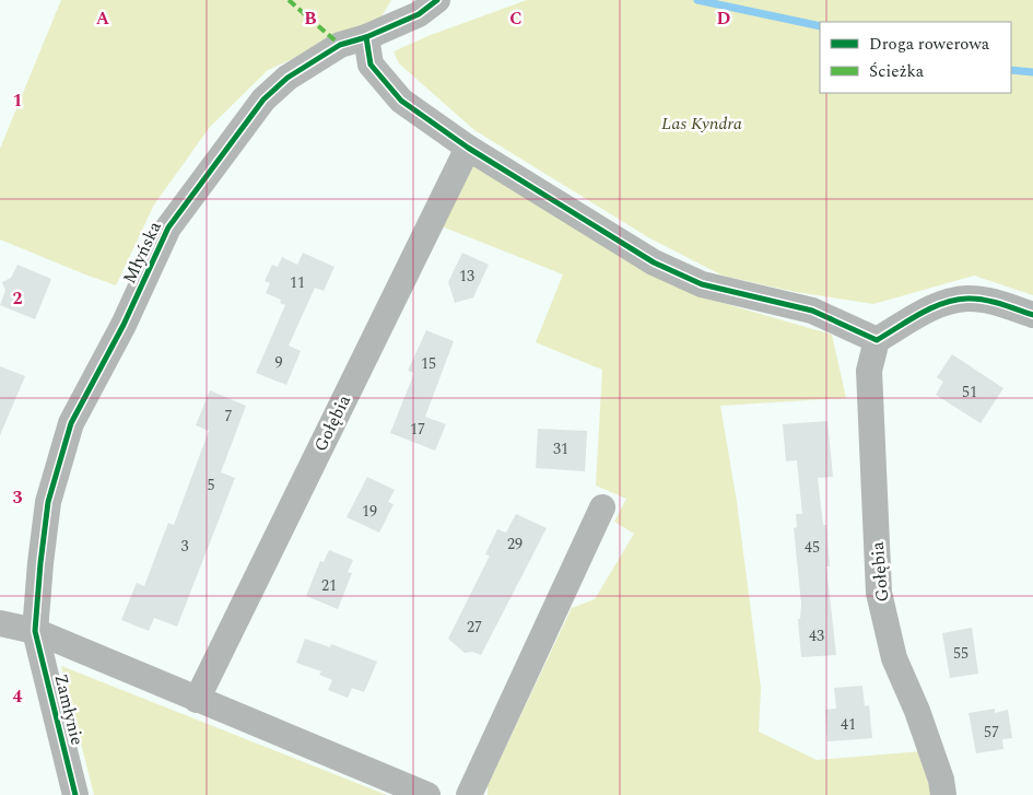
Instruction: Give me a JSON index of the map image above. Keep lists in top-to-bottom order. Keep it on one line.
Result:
{"streets":{"street":["Młyńska","Gołębia","Zamłynie"]},"crossings":[["Młyńska","Zamłynie"]],"parks":["Las Kyndra"],"house_numbers":["13","11","9","15","51","7","17","31","5","19","29","3","45","21","27","43","55","41","57"],"legend":["Droga rowerowa","Ścieżka"],"grid":{"columns":["A","B","C","D"],"rows":["1","2","3","4"]}}
